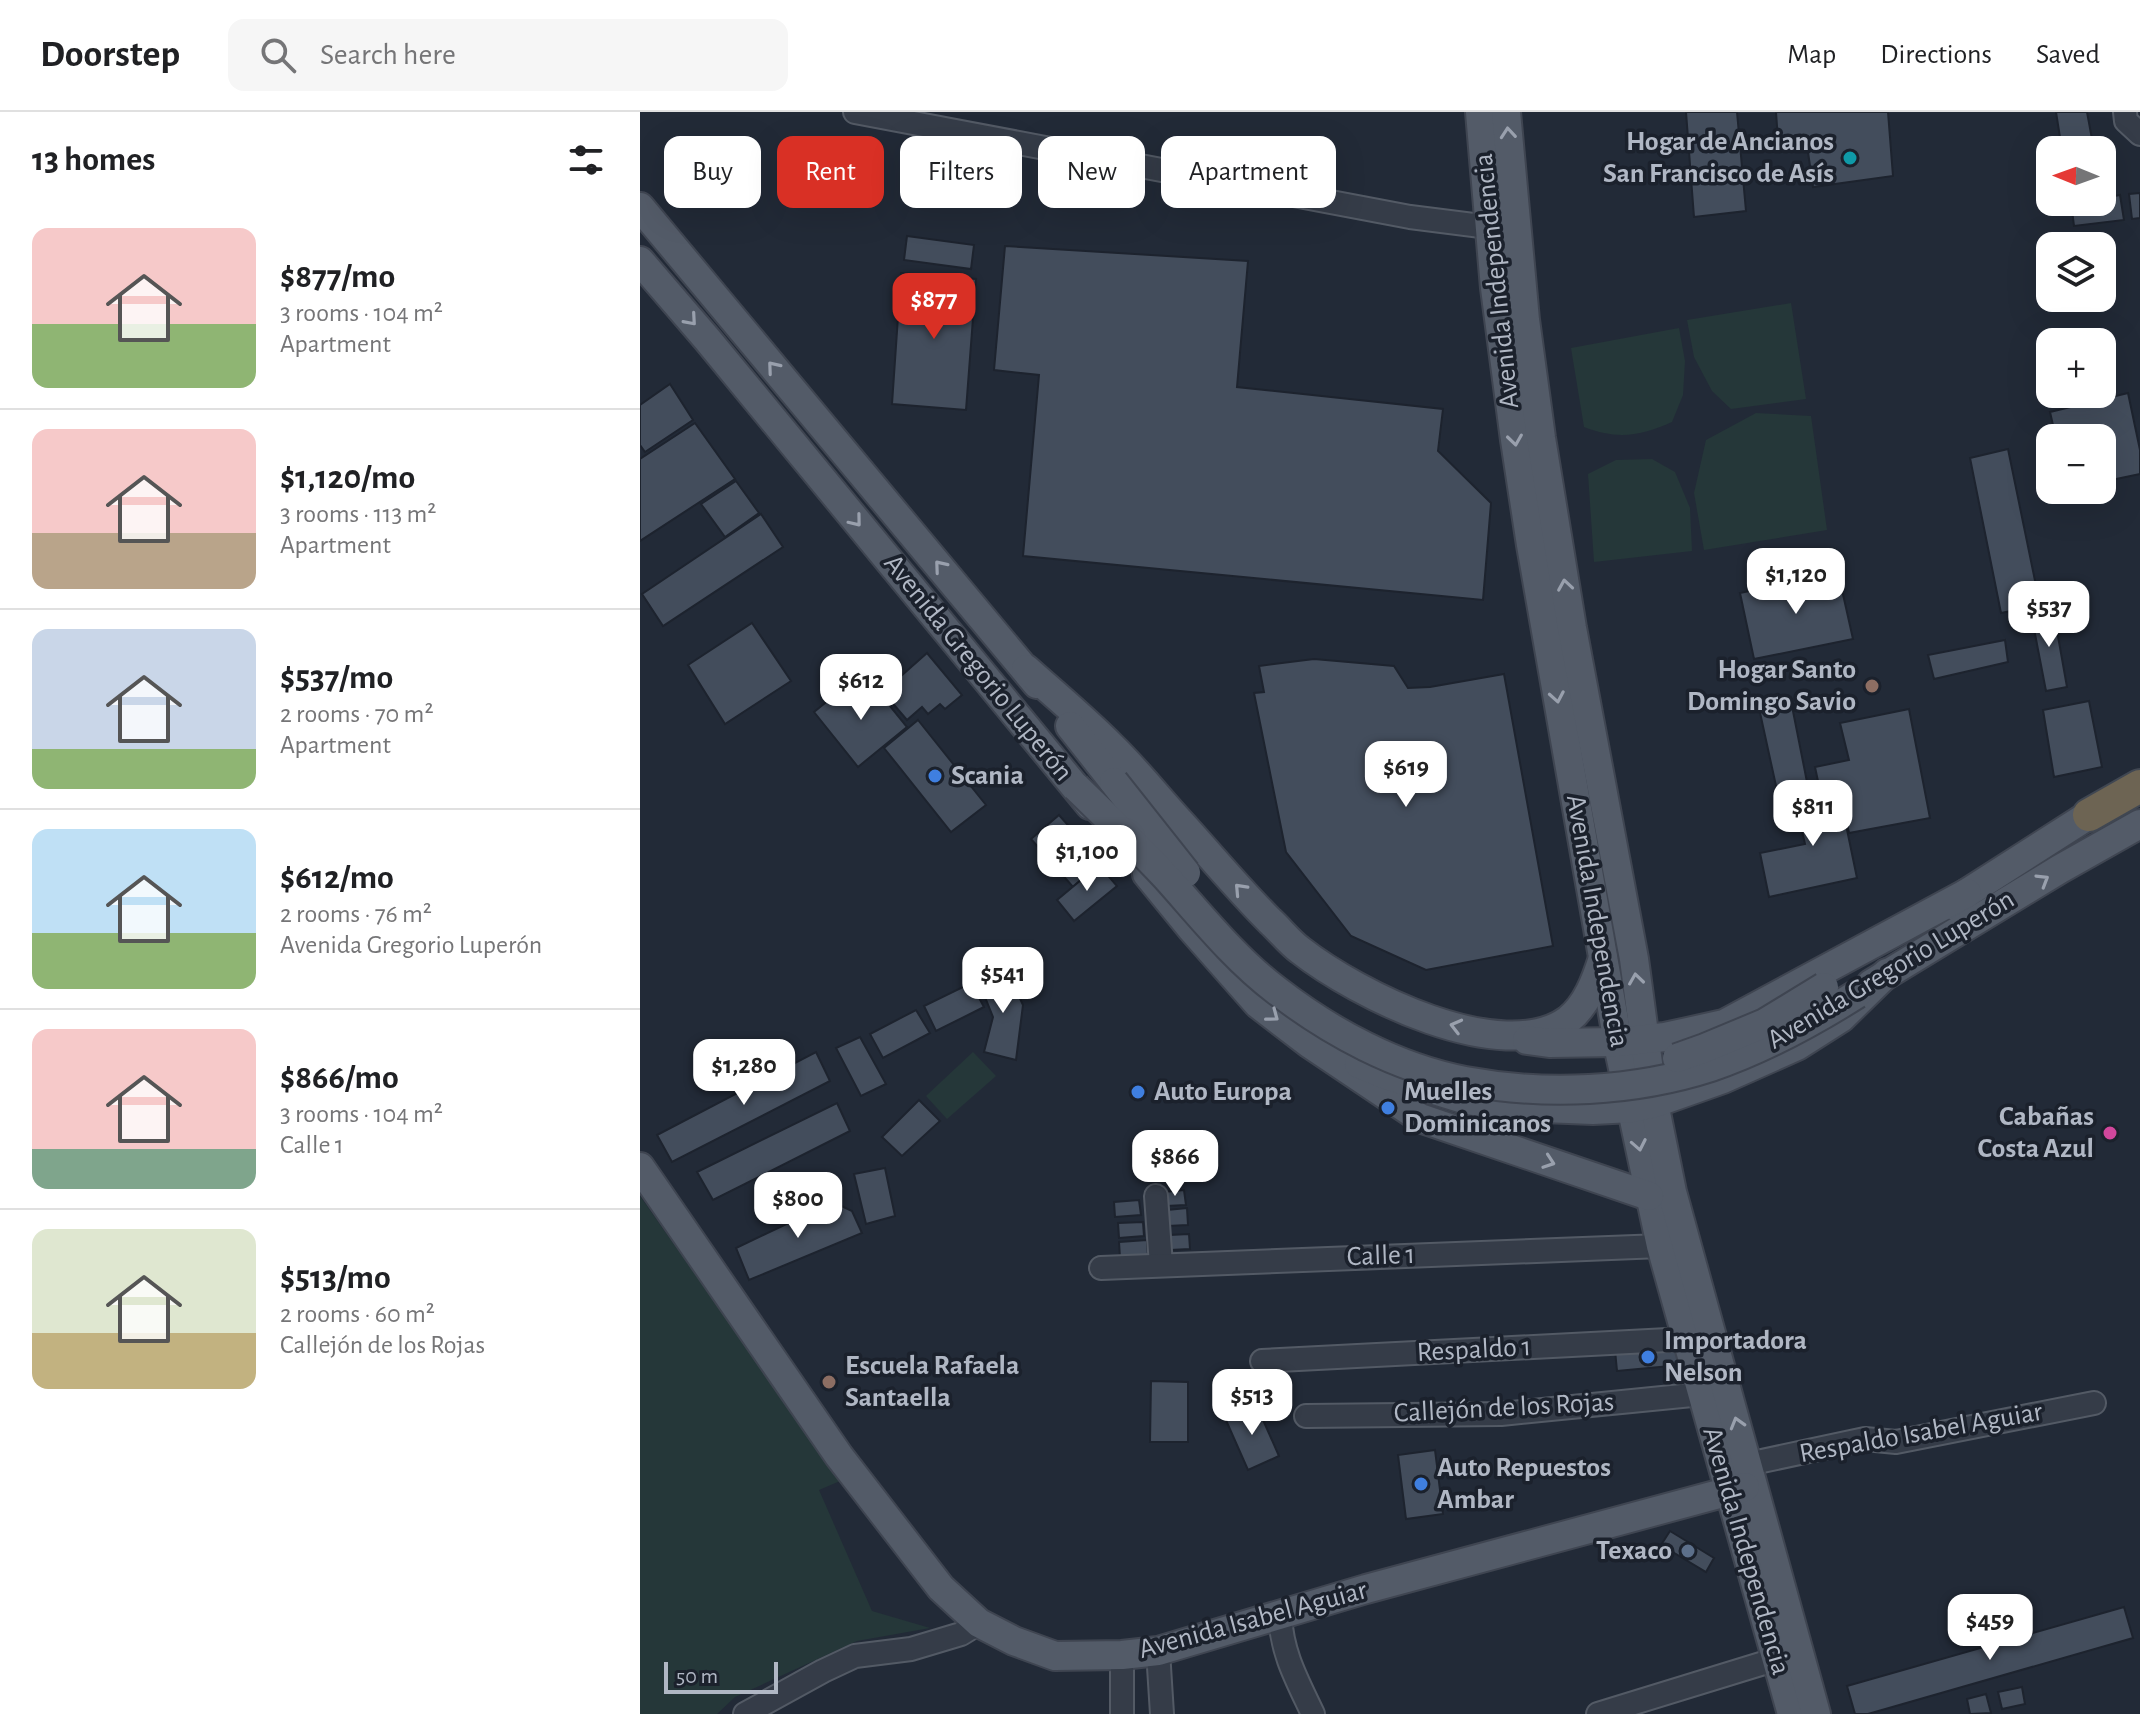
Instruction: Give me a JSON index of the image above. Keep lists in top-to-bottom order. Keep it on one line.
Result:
{"streets":{"main road":["Avenida Independencia","Avenida Gregorio Luperón","Avenida Isabel Aguiar"],"street":["Calle 1","Respaldo 1","Callejón de los Rojas","Respaldo Isabel Aguiar"]},"crossings":[["Avenida Independencia","Calle 1"],["Avenida Independencia","Respaldo 1"],["Avenida Independencia","Callejón de los Rojas"],["Avenida Independencia","Respaldo Isabel Aguiar"],["Avenida Independencia","Avenida Isabel Aguiar"],["Respaldo Isabel Aguiar","Avenida Isabel Aguiar"]],"places":["Hogar de Ancianos San Francisco de Asís","Hogar Santo Domingo Savio","Scania","Auto Europa","Muelles Dominicanos","Cabañas Costa Azul","Importadora Nelson","Escuela Rafaela Santaella","Auto Repuestos Ambar","Texaco"],"scale_bar":"50 m","north":"left","page":{"header":"Doorstep","search":"Search here","nav":["Map","Directions","Saved"],"heading":"13 homes","map_buttons":["+","−"],"chip":["Buy","Rent","Filters","New","Apartment"],"list":[{"name":"$877/mo","note":"3 rooms · 104 m² · Apartment"},{"name":"$1,120/mo","note":"3 rooms · 113 m² · Apartment"},{"name":"$537/mo","note":"2 rooms · 70 m² · Apartment"},{"name":"$612/mo","note":"2 rooms · 76 m² · Avenida Gregorio Luperón"},{"name":"$866/mo","note":"3 rooms · 104 m² · Calle 1"},{"name":"$513/mo","note":"2 rooms · 60 m² · Callejón de los Rojas"}],"price":["$877","$1,120","$537","$612","$619","$811","$1,100","$541","$1,280","$866","$800","$513","$459"],"scale":"50 m"}}
